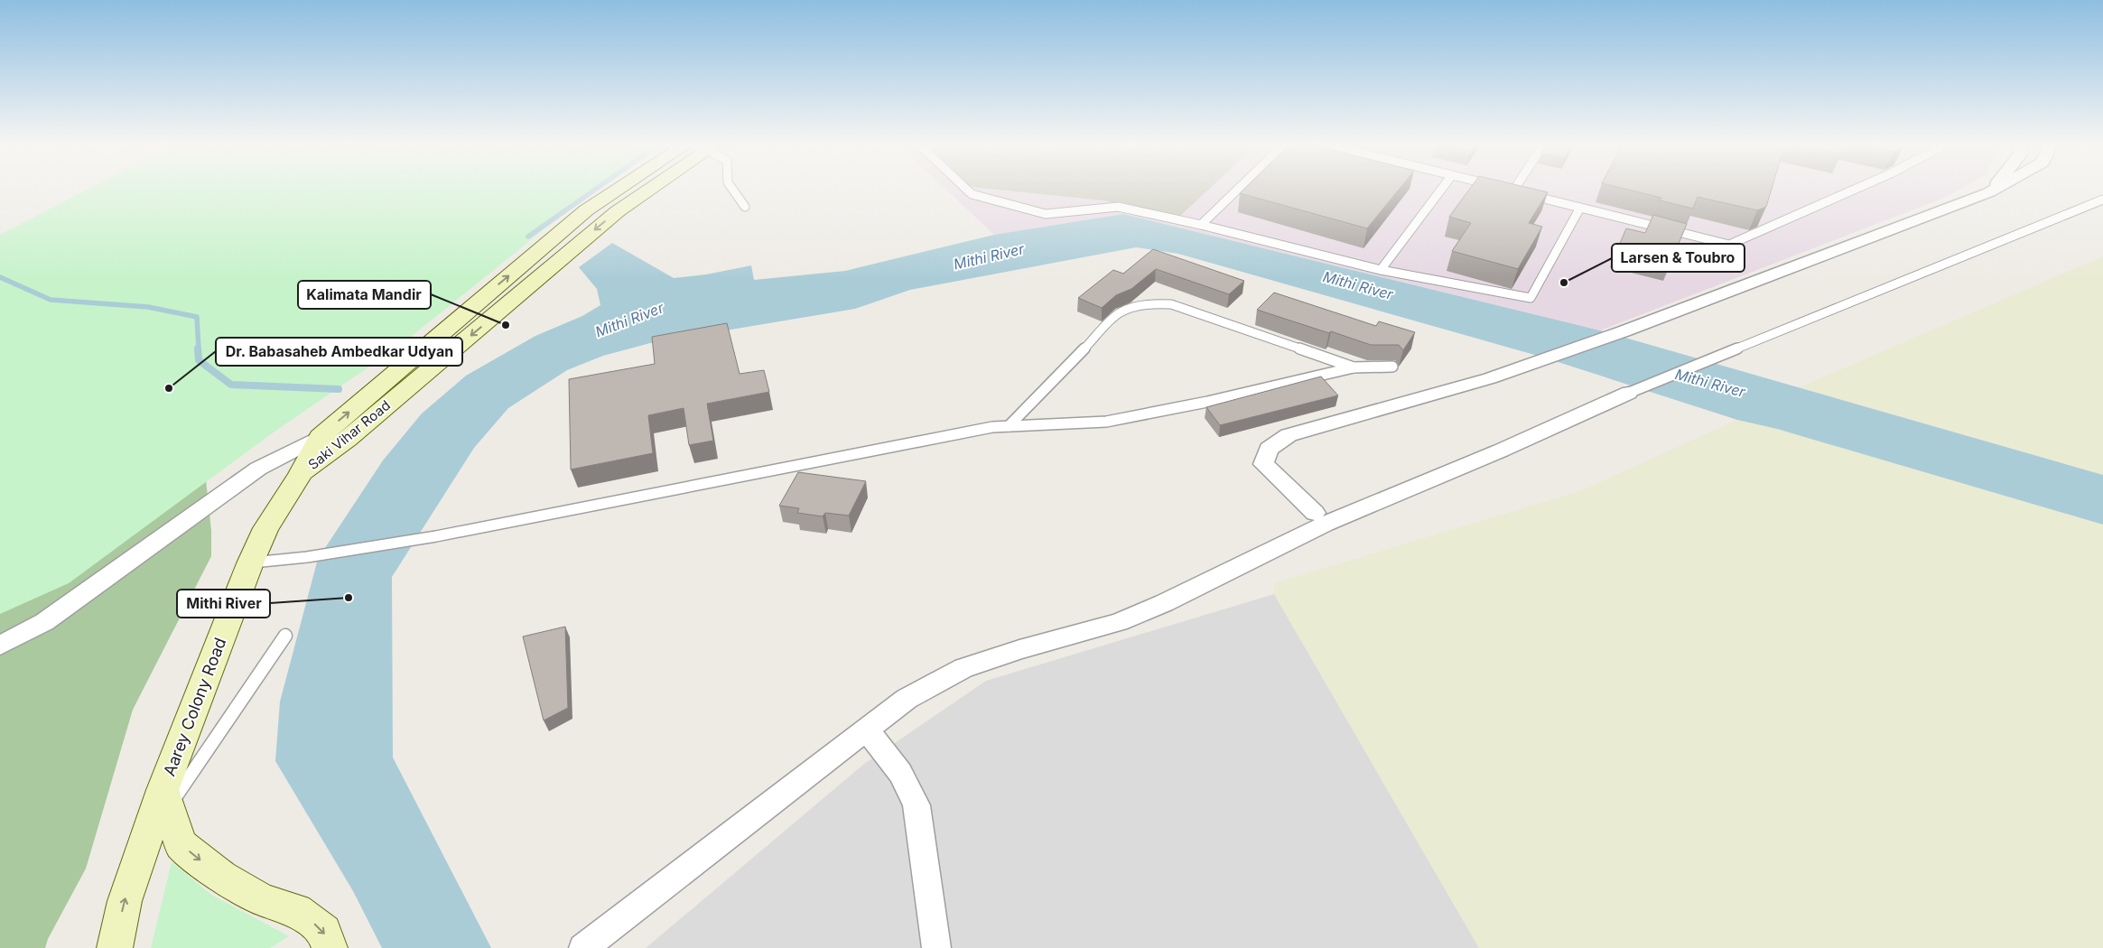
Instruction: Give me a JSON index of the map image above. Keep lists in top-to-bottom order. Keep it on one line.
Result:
{"streets":{"main road":["Saki Vihar Road","Aarey Colony Road"]},"crossings":[["Saki Vihar Road","Aarey Colony Road"]],"water":["Mithi River"],"places":["Larsen & Toubro","Kalimata Mandir","Dr. Babasaheb Ambedkar Udyan","Mithi River"]}
